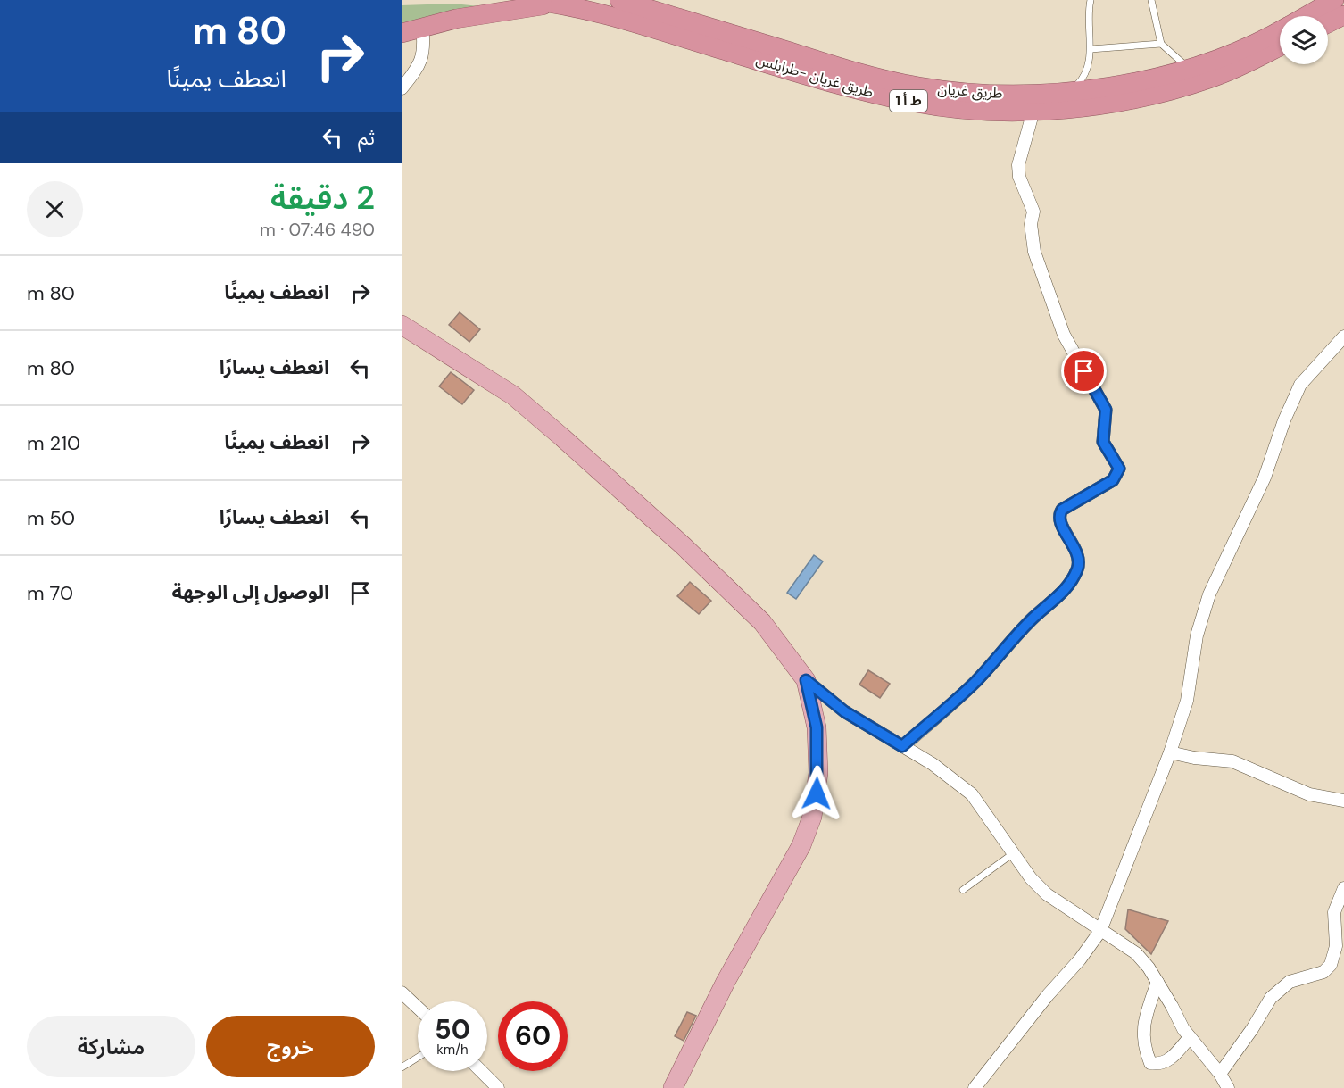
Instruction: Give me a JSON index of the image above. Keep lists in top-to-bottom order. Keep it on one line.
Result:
{"streets":{"highway":["طريق غريان -طرابلس","طريق غريان","ط أ 1"]},"crossings":[["طريق غريان","ط أ 1"]],"page":{"turn":["80 m","انعطف يمينًا"],"then":"ثم","heading":["2 دقيقة","490 m · 07:46"],"list":[{"name":"انعطف يمينًا","value":"80 m"},{"name":"انعطف يسارًا","value":"80 m"},{"name":"انعطف يمينًا","value":"210 m"},{"name":"انعطف يسارًا","value":"50 m"},{"name":"الوصول إلى الوجهة","value":"70 m"}],"speed":"50 km/h","limit":"60","buttons":["خروج","مشاركة"]}}
